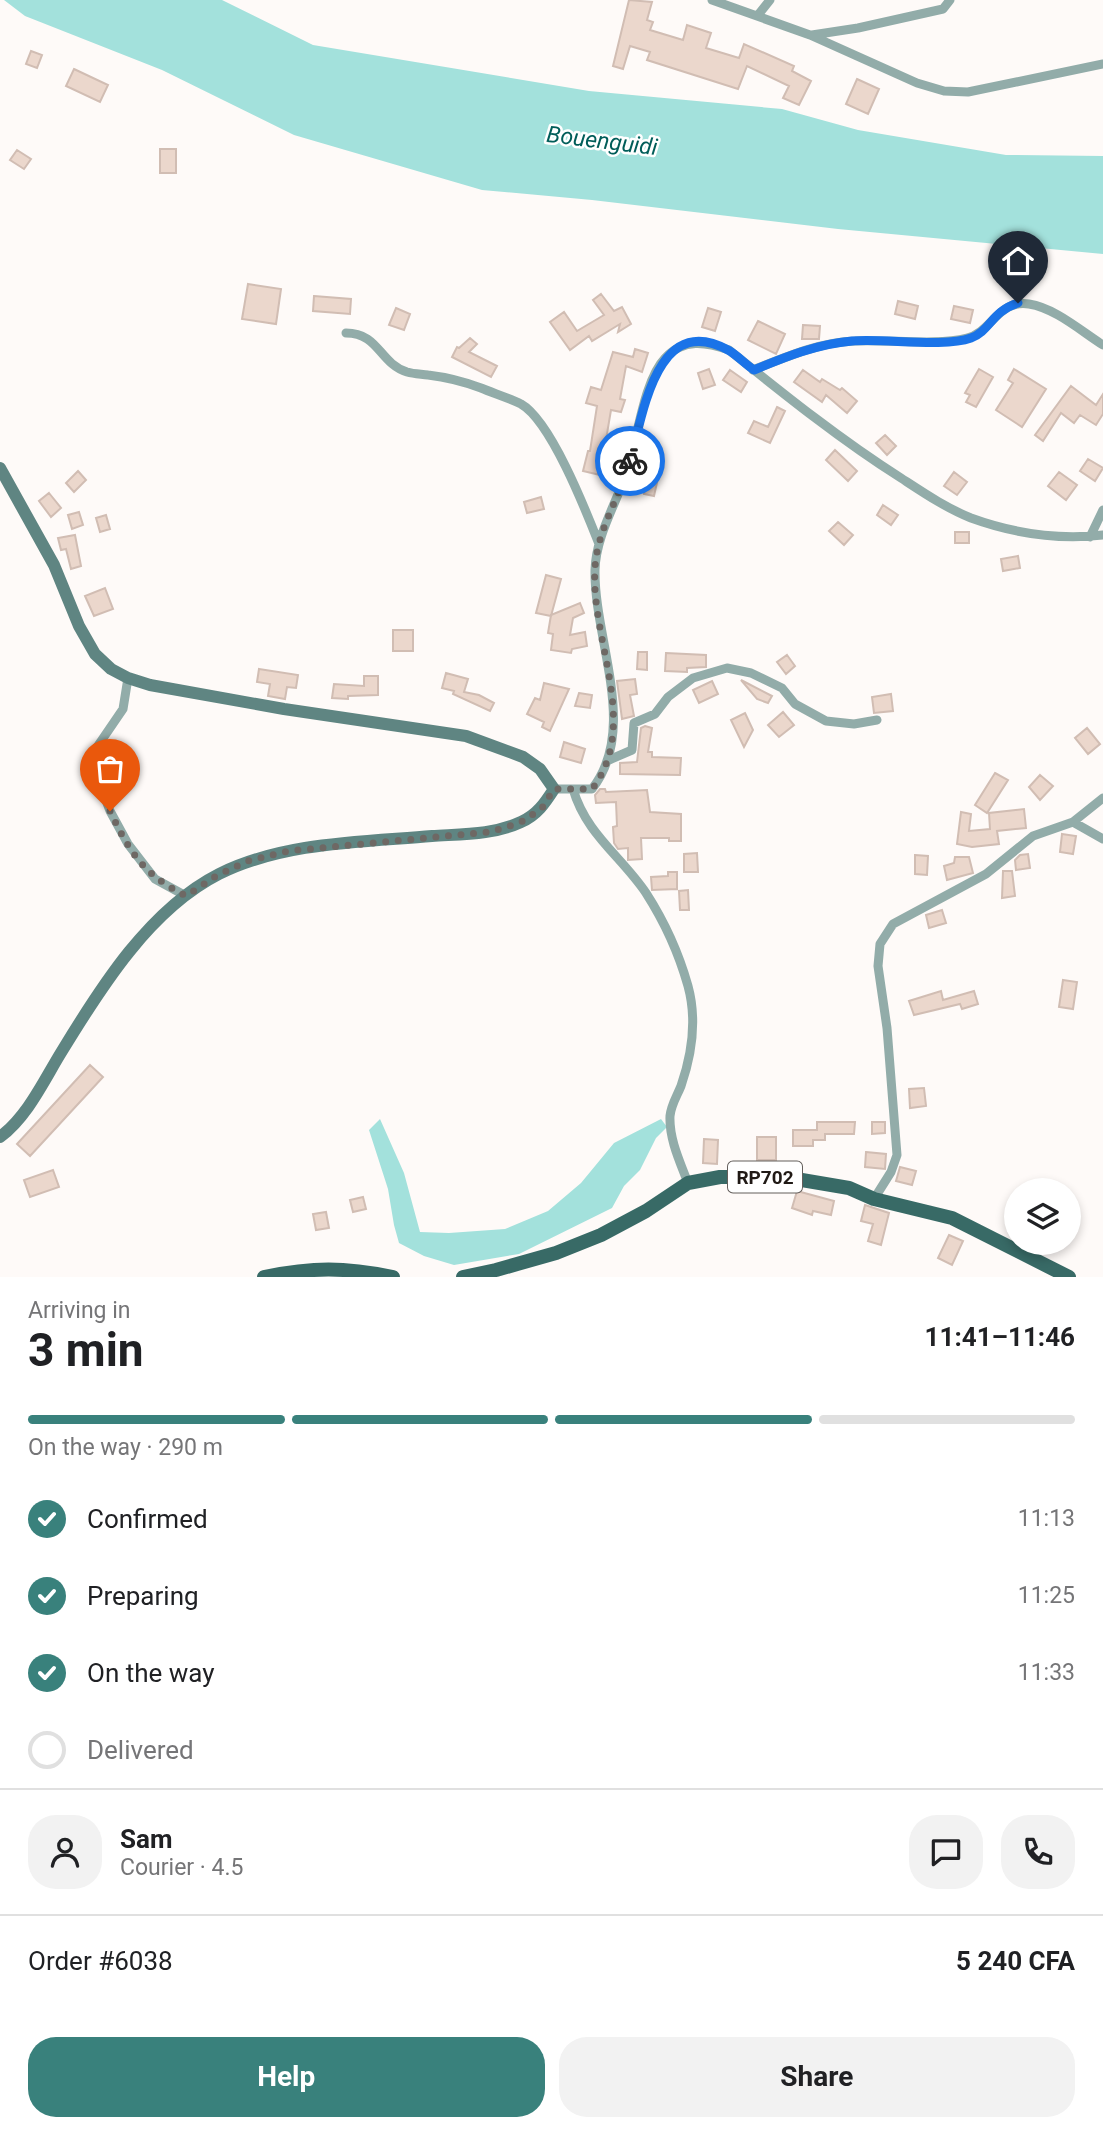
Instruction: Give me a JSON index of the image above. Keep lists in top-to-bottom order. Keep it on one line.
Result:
{"streets":{"main road":["RP702"]},"water":["Bouenguidi"],"page":{"heading":["3 min","Arriving in","11:41–11:46"],"panel":["Sam","Courier · 4.5","Order #6038","5 240 CFA"],"bar":"On the way · 290 m","list":[["Confirmed","11:13"],["Preparing","11:25"],["On the way","11:33"],"Delivered"],"buttons":["Help","Share"]}}
